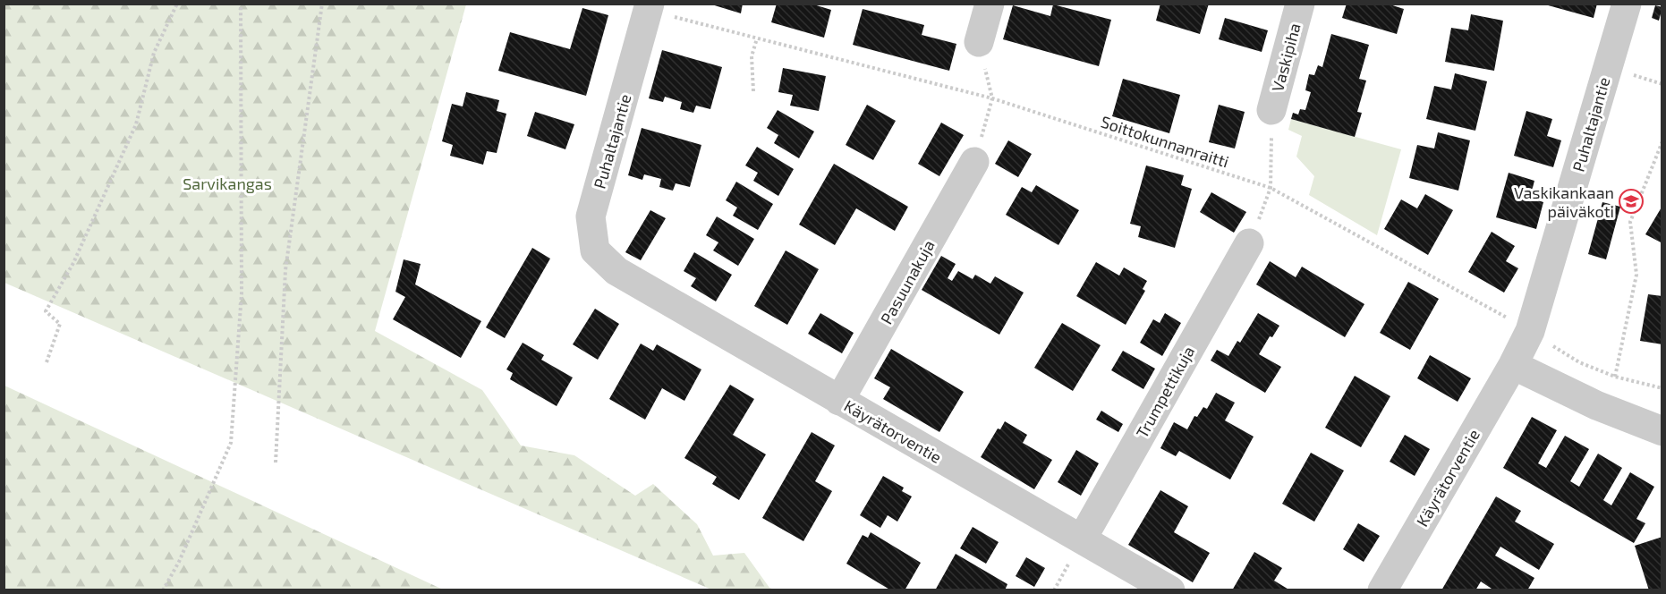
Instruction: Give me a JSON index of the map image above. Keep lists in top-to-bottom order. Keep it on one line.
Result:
{"streets":{"street":["Vaskipiha","Puhaltajantie","Pasuunakuja","Trumpettikuja","Käyrätorventie"],"path":["Soittokunnanraitti"]},"crossings":[["Puhaltajantie","Soittokunnanraitti"],["Puhaltajantie","Käyrätorventie"],["Pasuunakuja","Käyrätorventie"],["Trumpettikuja","Käyrätorventie"]],"parks":["Sarvikangas"],"places":{"school or university":["Vaskikankaan päiväkoti"]}}
